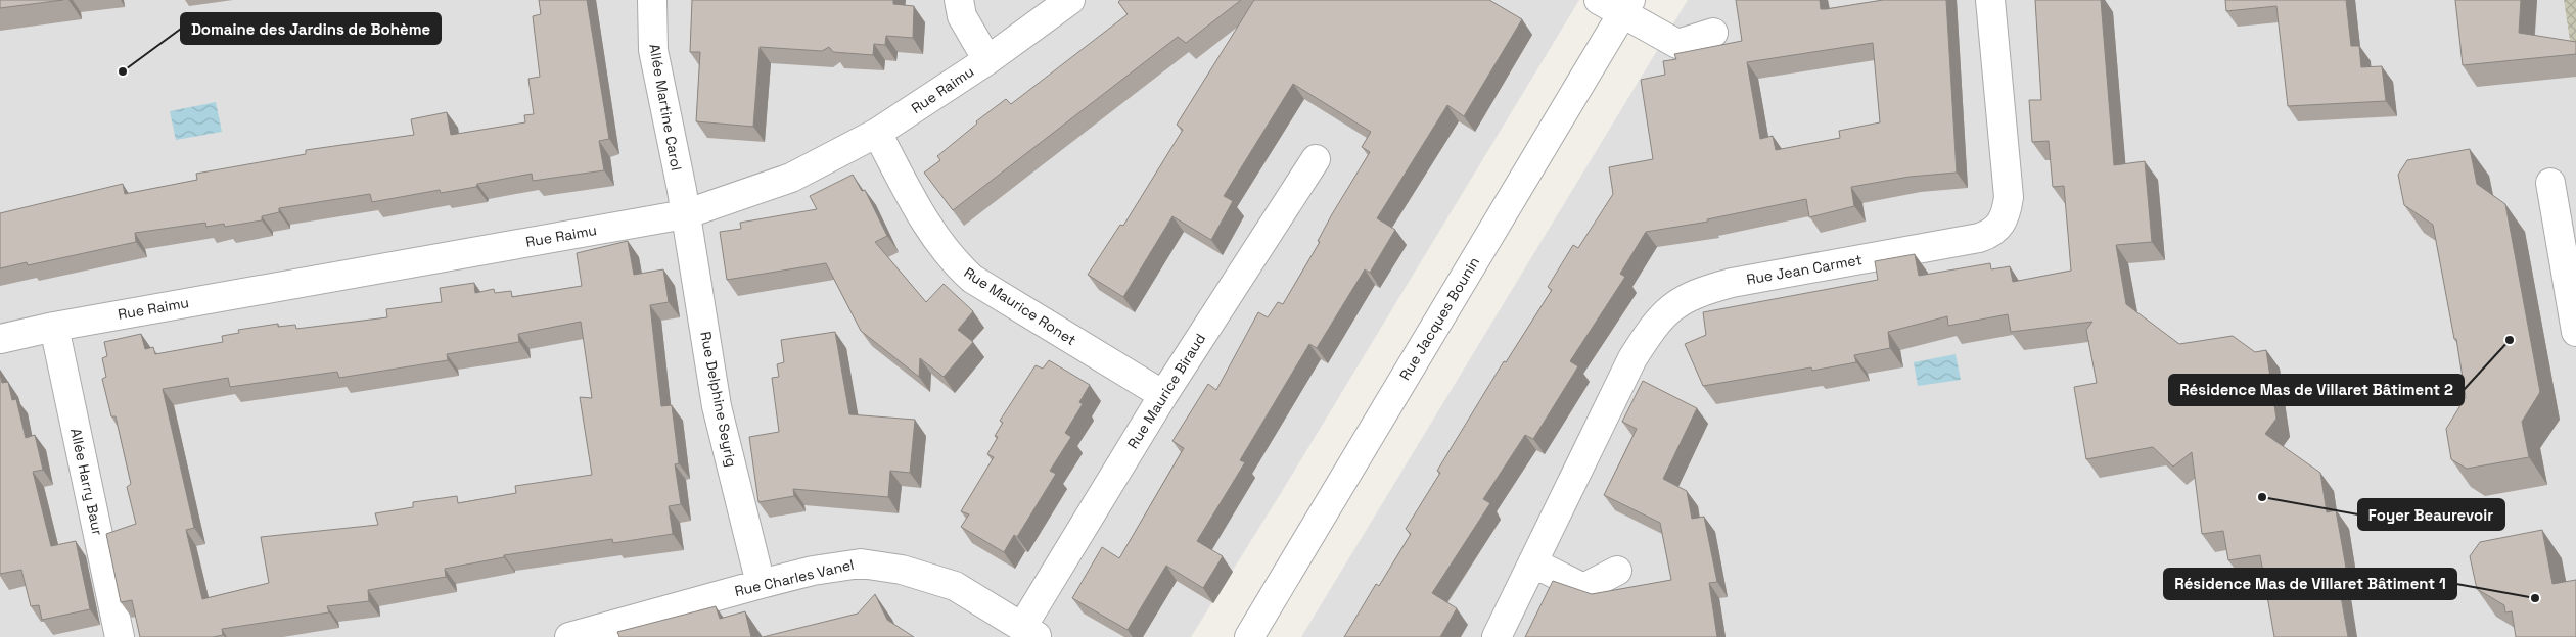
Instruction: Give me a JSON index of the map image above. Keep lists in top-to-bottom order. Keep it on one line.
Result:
{"streets":{"street":["Rue Raimu","Allée Martine Carol","Rue Jean Carmet","Rue Maurice Ronet","Rue Jacques Bounin","Rue Maurice Biraud","Rue Delphine Seyrig","Allée Harry Baur","Rue Charles Vanel"]},"crossings":[["Rue Raimu","Allée Martine Carol"],["Rue Raimu","Rue Maurice Ronet"],["Rue Raimu","Rue Delphine Seyrig"],["Rue Raimu","Allée Harry Baur"],["Allée Martine Carol","Rue Delphine Seyrig"],["Rue Maurice Ronet","Rue Maurice Biraud"],["Rue Maurice Biraud","Rue Charles Vanel"],["Rue Delphine Seyrig","Rue Charles Vanel"]],"places":["Domaine des Jardins de Bohème","Résidence Mas de Villaret Bâtiment 2","Foyer Beaurevoir","Résidence Mas de Villaret Bâtiment 1"]}
